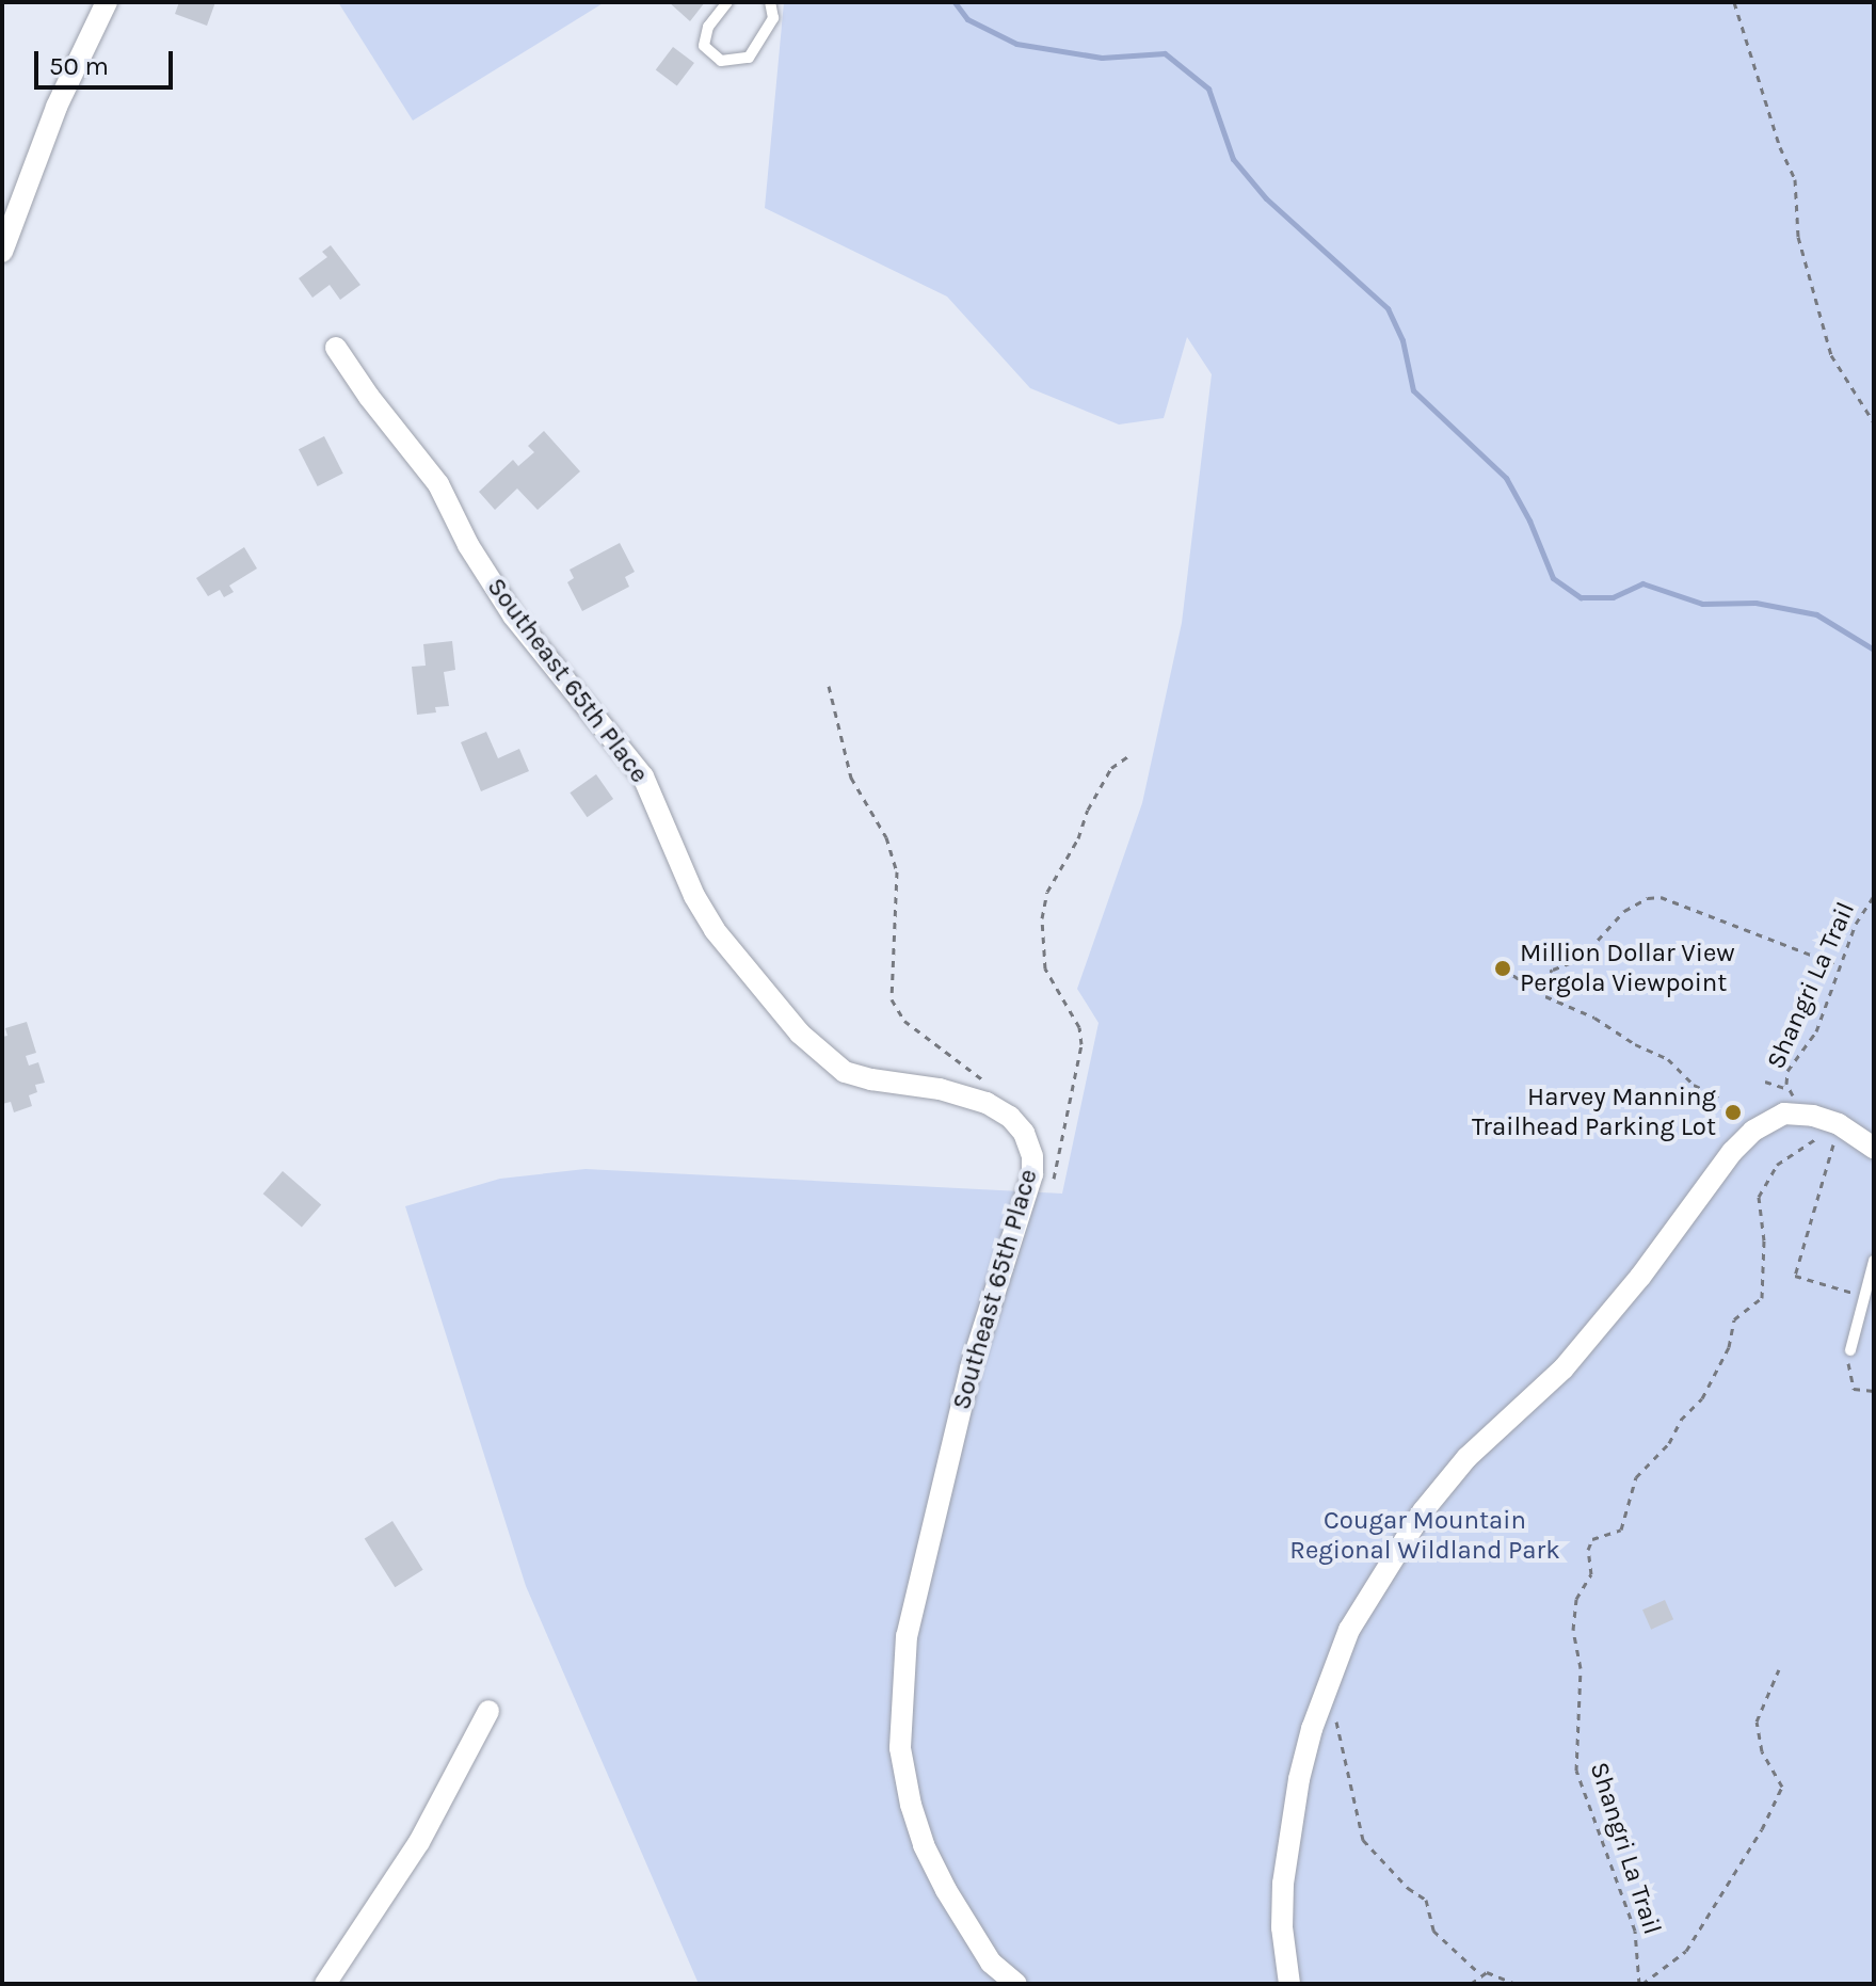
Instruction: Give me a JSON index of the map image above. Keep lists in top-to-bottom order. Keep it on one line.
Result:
{"streets":{"street":["Southeast 65th Place"],"path":["Shangri La Trail"]},"parks":["Cougar Mountain Regional Wildland Park"],"places":["Million Dollar View Pergola Viewpoint","Harvey Manning Trailhead Parking Lot"],"scale_bar":"50 m"}
